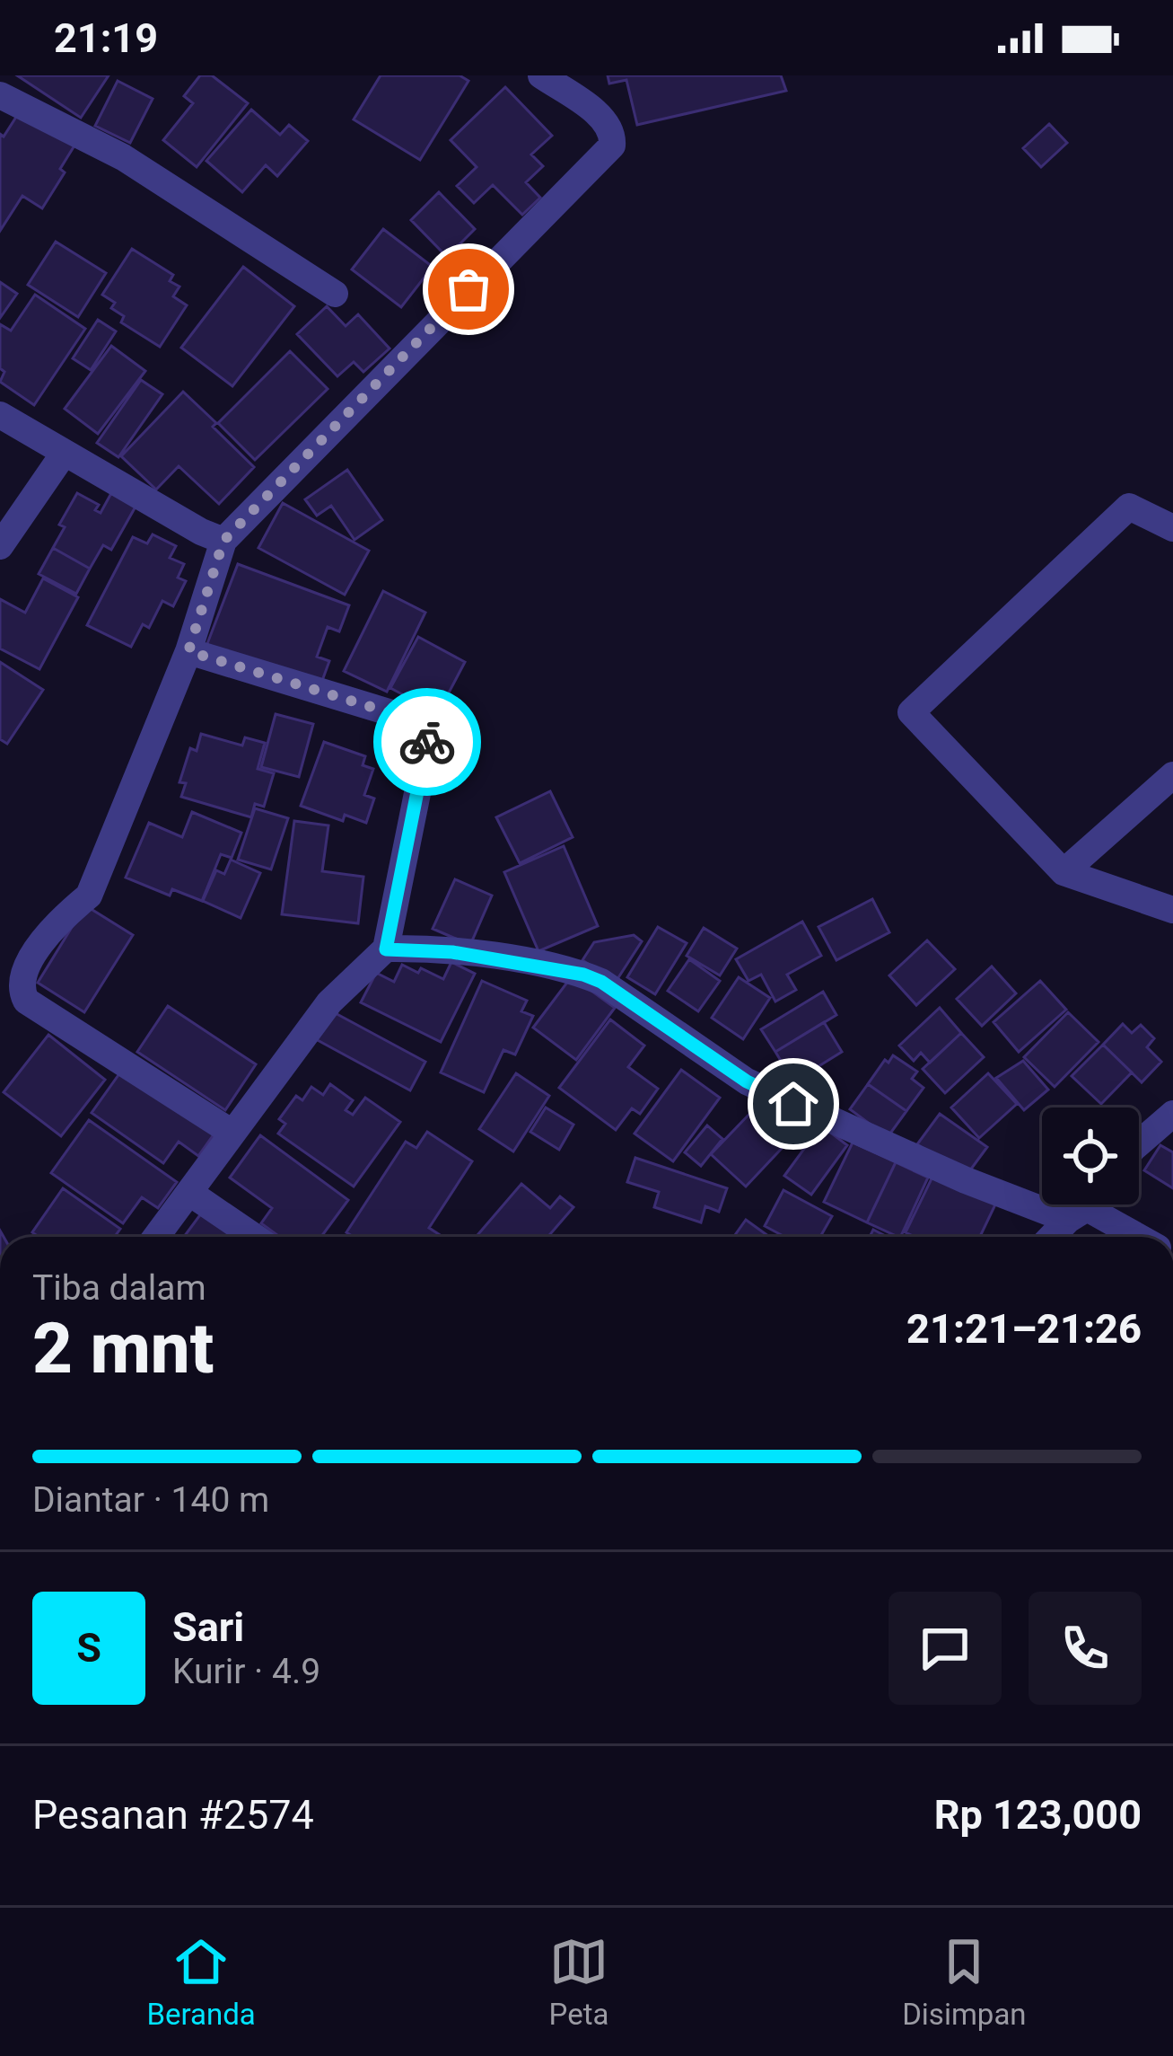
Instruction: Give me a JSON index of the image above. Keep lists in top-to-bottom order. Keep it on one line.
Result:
{"page":{"status":"21:19","heading":["2 mnt","Tiba dalam","21:21–21:26"],"panel":["Sari","Kurir · 4.9","Pesanan #2574","Rp 123,000"],"bar":"Diantar · 140 m","round":"S","tabs":["Beranda","Peta","Disimpan"]}}
